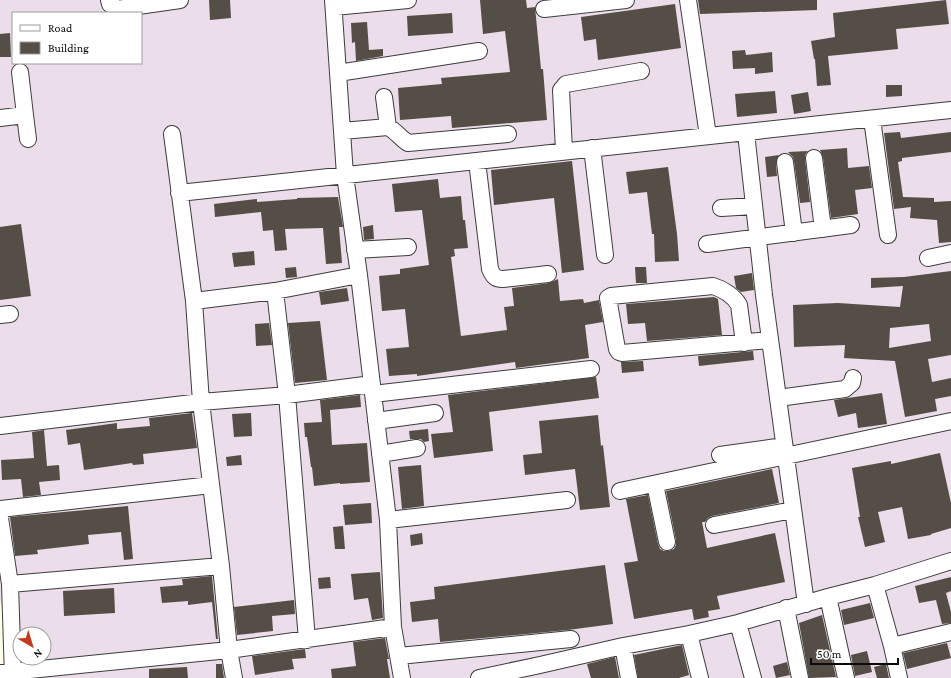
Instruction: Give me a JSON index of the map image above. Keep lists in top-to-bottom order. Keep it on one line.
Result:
{"legend":["Road","Building"],"scale_bar":"50 m","north":"bottom right"}
